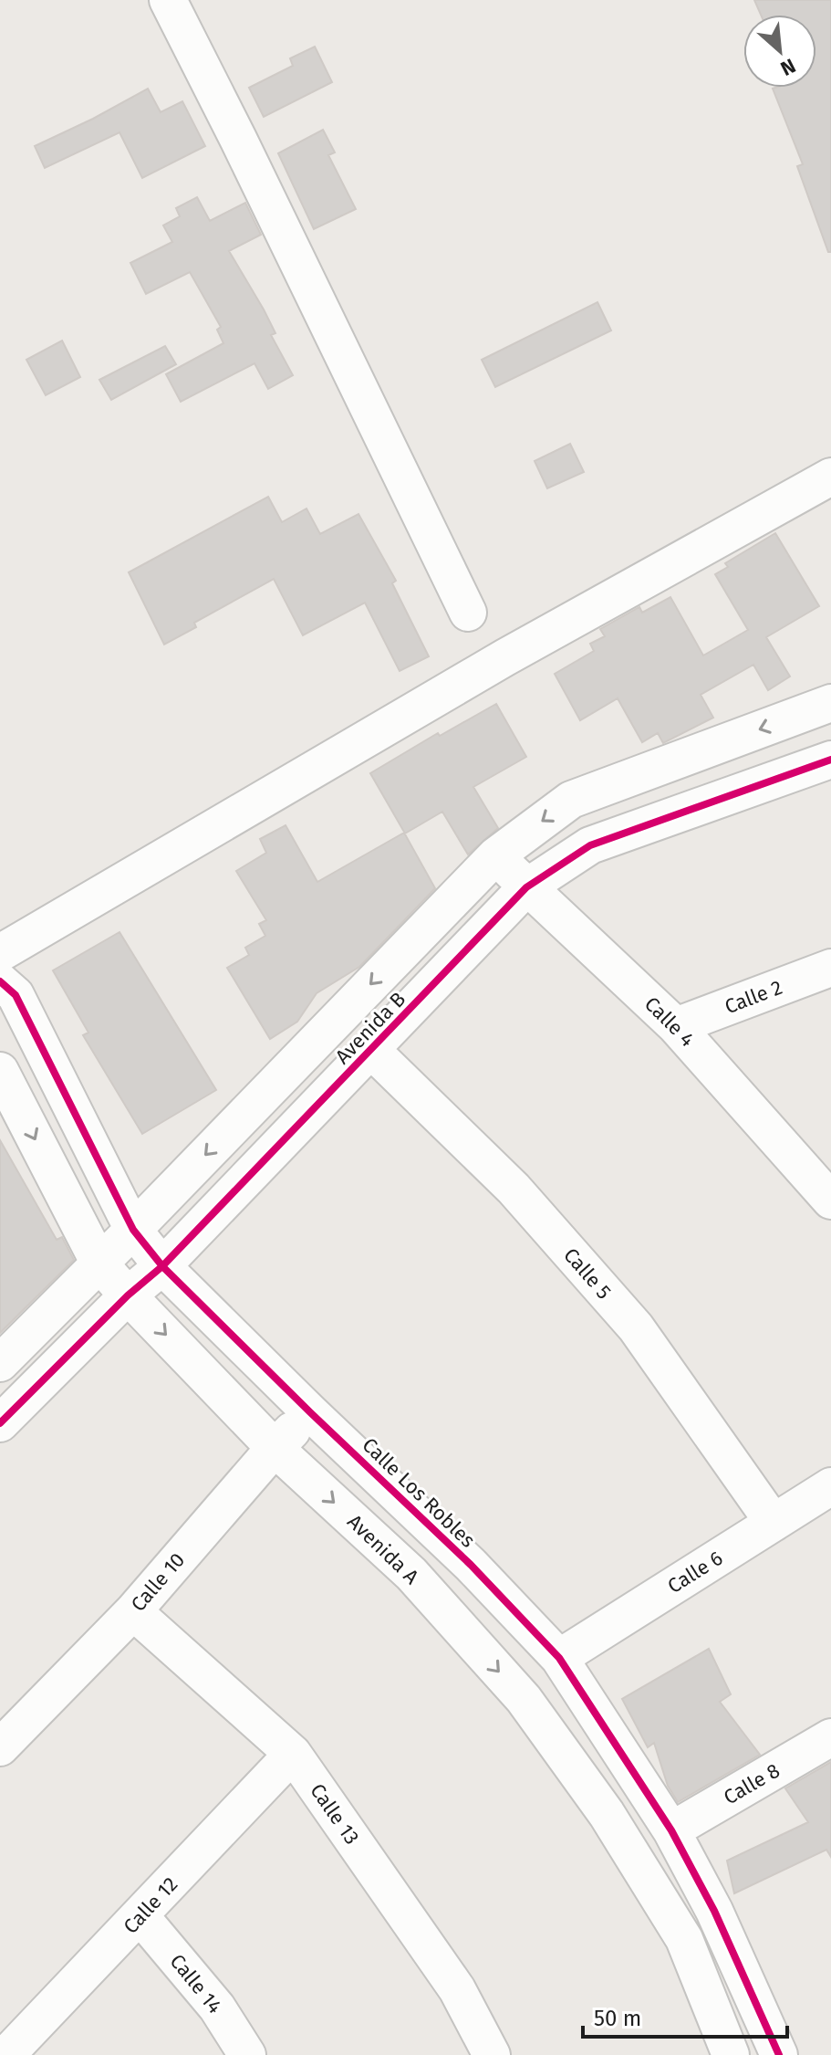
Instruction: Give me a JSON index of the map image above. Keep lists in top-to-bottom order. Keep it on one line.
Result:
{"streets":{"street":["Calle 2","Calle 4","Avenida B","Calle 5","Calle Los Robles","Avenida A","Calle 6","Calle 10","Calle 8","Calle 13","Calle 12","Calle 14"]},"crossings":[["Calle 2","Calle 4"],["Calle 4","Avenida B"],["Avenida B","Calle 5"],["Avenida B","Calle Los Robles"],["Avenida B","Avenida A"],["Calle 5","Calle 6"],["Calle Los Robles","Calle 6"],["Calle Los Robles","Calle 10"],["Calle Los Robles","Calle 8"],["Avenida A","Calle 10"],["Calle 10","Calle 13"],["Calle 13","Calle 12"],["Calle 12","Calle 14"]],"one_way":["Avenida A"],"scale_bar":"50 m","north":"bottom right"}
